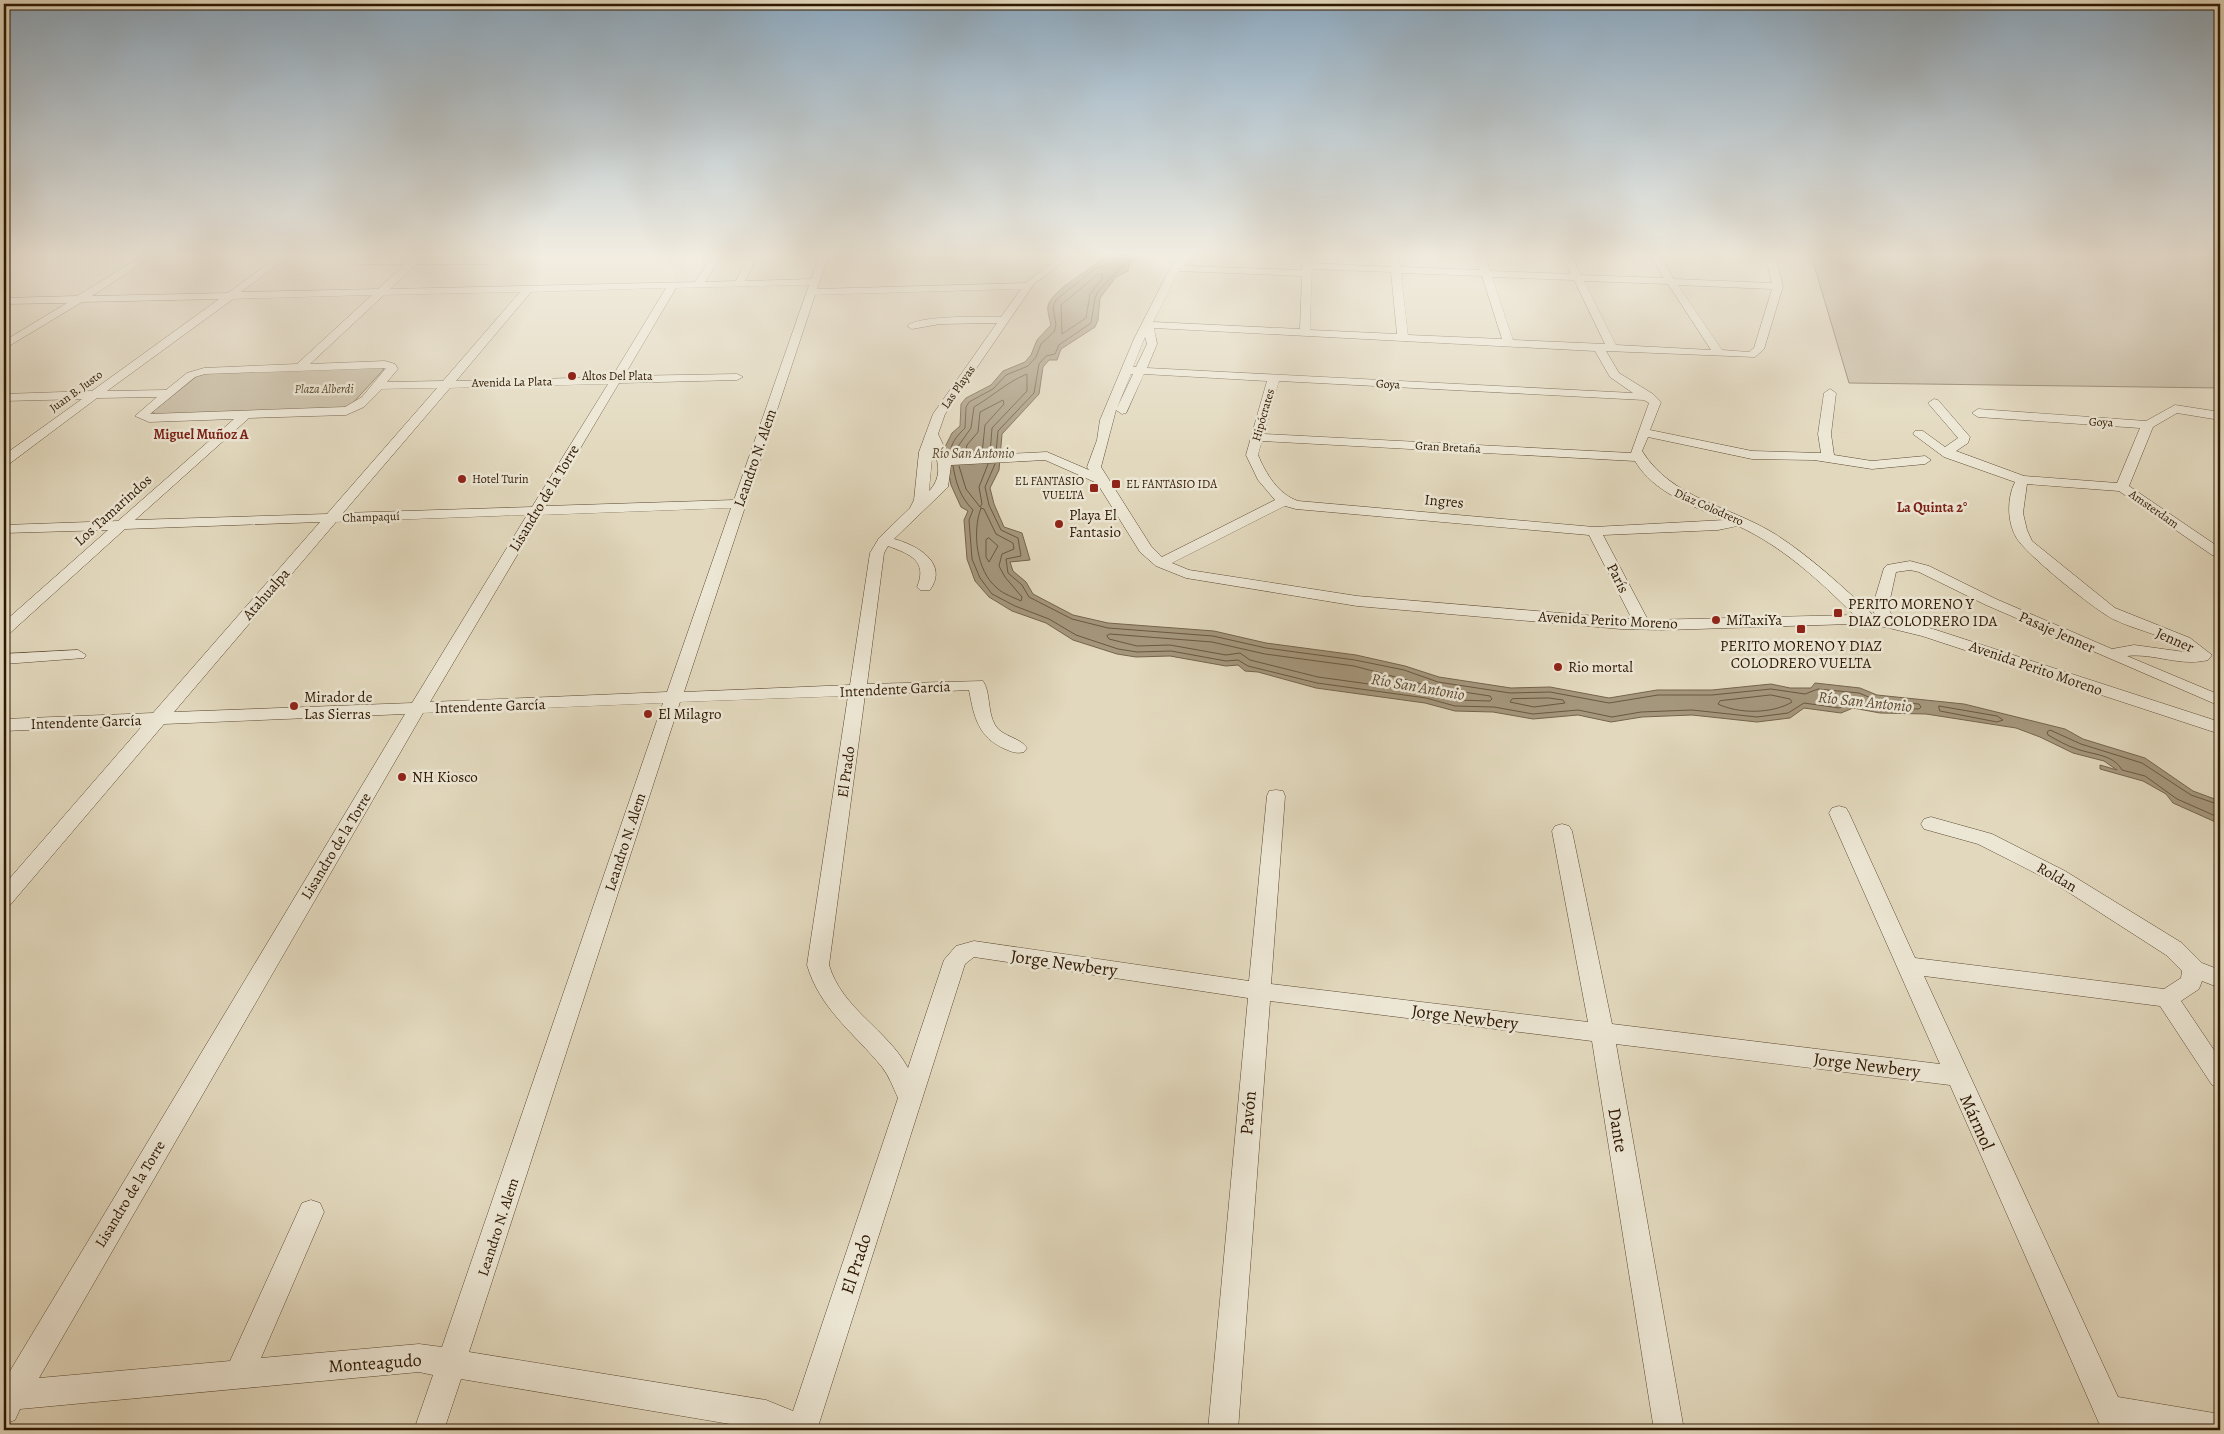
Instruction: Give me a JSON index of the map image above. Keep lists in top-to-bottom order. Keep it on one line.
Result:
{"streets":{"street":["Avenida La Plata","Goya","Las Playas","Juan B. Justo","Hipócrates","Gran Bretaña","Leandro N. Alem","Lisandro de la Torre","Ingres","Díaz Colodrero","Amsterdam","Los Tamarindos","Champaquí","París","Atahualpa","Avenida Perito Moreno","Pasaje Jenner","Jenner","Intendente García","El Prado","Roldan","Jorge Newbery","Pavón","Mármol","Dante","Monteagudo"]},"crossings":[["Avenida La Plata","Lisandro de la Torre"],["Avenida La Plata","Atahualpa"],["Goya","Hipócrates"],["Goya","Amsterdam"],["Goya","Avenida Perito Moreno"],["Las Playas","El Prado"],["Hipócrates","Gran Bretaña"],["Hipócrates","Ingres"],["Gran Bretaña","Díaz Colodrero"],["Leandro N. Alem","Champaquí"],["Leandro N. Alem","Intendente García"],["Leandro N. Alem","Monteagudo"],["Lisandro de la Torre","Champaquí"],["Lisandro de la Torre","Intendente García"],["Lisandro de la Torre","Monteagudo"],["Ingres","Díaz Colodrero"],["Ingres","París"],["Díaz Colodrero","Avenida Perito Moreno"],["Los Tamarindos","Champaquí"],["Champaquí","Atahualpa"],["París","Avenida Perito Moreno"],["Atahualpa","Intendente García"],["Avenida Perito Moreno","Pasaje Jenner"],["Pasaje Jenner","Jenner"],["Intendente García","El Prado"],["El Prado","Jorge Newbery"],["El Prado","Monteagudo"],["Jorge Newbery","Pavón"],["Jorge Newbery","Mármol"],["Jorge Newbery","Dante"]],"districts":["Miguel Muñoz A","La Quinta 2°"],"water":["Río San Antonio"],"parks":["Plaza Alberdi"],"places":{"other":["Altos Del Plata","Hotel Turin","Playa El Fantasio","MiTaxiYa","Rio mortal","Mirador de Las Sierras","El Milagro","NH Kiosco"],"transit":["EL FANTASIO IDA","EL FANTASIO VUELTA","PERITO MORENO Y DIAZ COLODRERO IDA","PERITO MORENO Y DIAZ COLODRERO VUELTA"]}}
